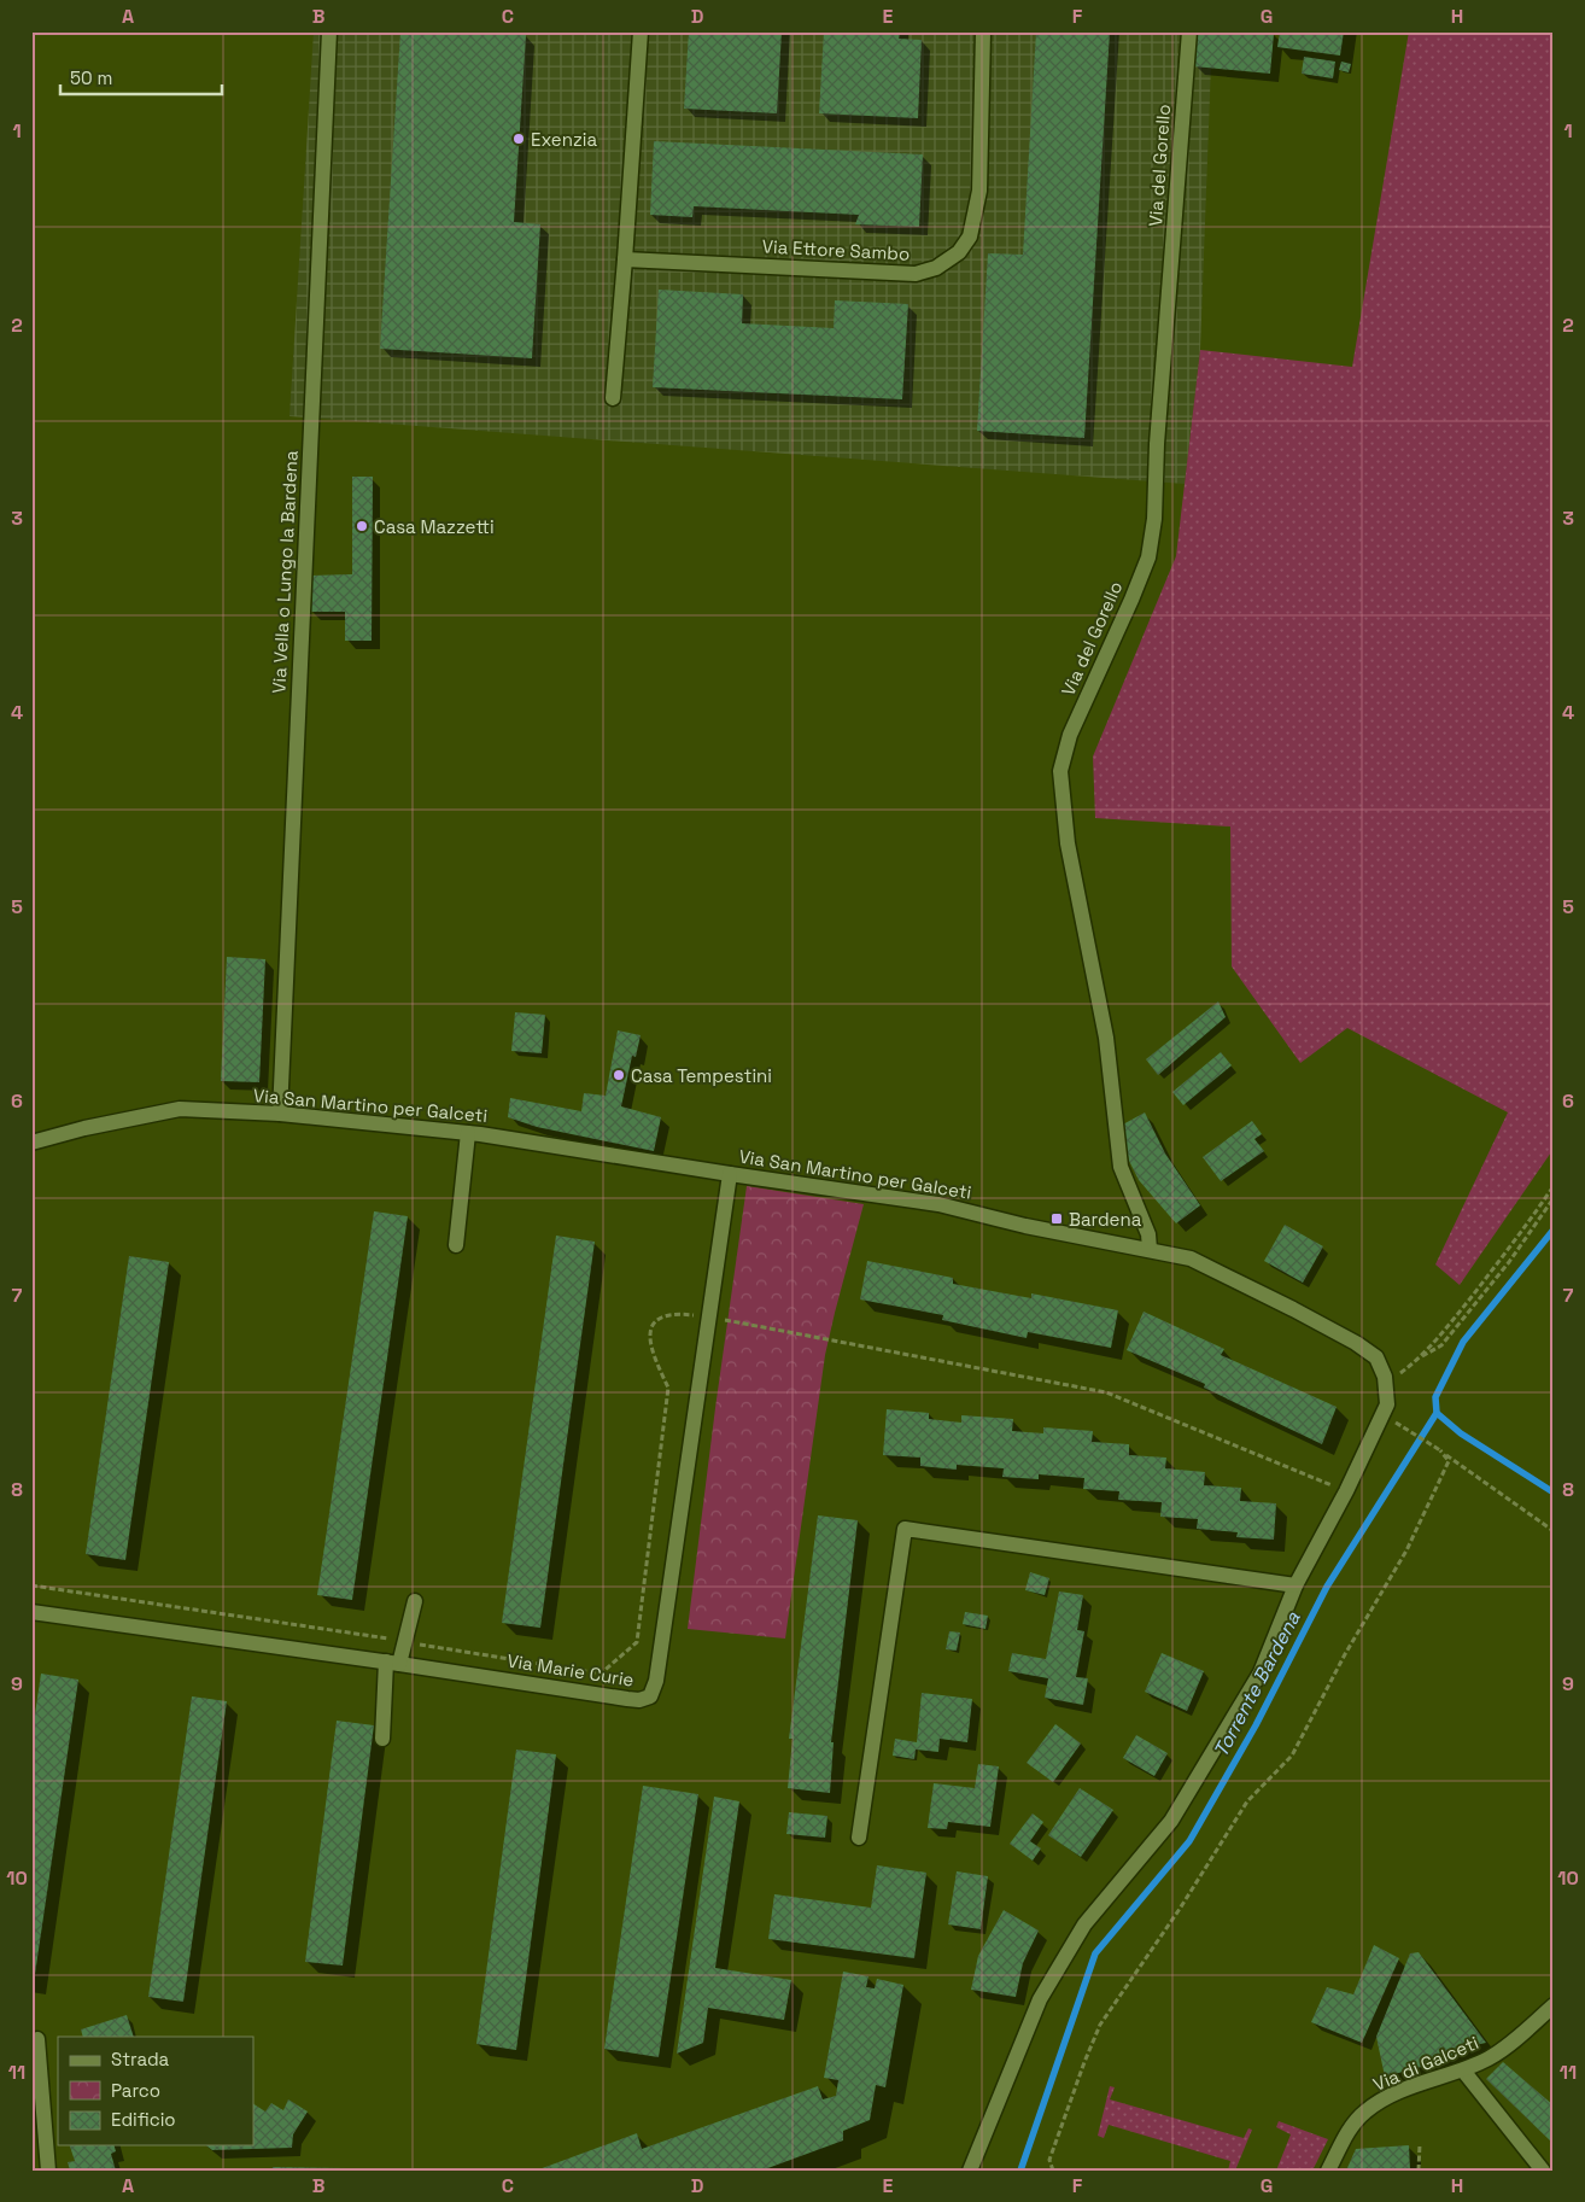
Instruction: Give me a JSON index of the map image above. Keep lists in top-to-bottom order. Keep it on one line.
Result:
{"streets":{"street":["Via del Gorello","Via Ettore Sambo","Via Vella o Lungo la Bardena","Via San Martino per Galceti","Via Marie Curie","Via di Galceti"]},"crossings":[["Via del Gorello","Via San Martino per Galceti"],["Via Vella o Lungo la Bardena","Via San Martino per Galceti"],["Via San Martino per Galceti","Via Marie Curie"]],"water":["Torrente Bardena"],"places":{"other":["Exenzia","Casa Mazzetti","Casa Tempestini"],"transit":["Bardena"]},"legend":["Strada","Parco","Edificio"],"scale_bar":"50 m","grid":{"columns":["A","B","C","D","E","F","G","H"],"rows":["1","2","3","4","5","6","7","8","9","10","11"]}}
